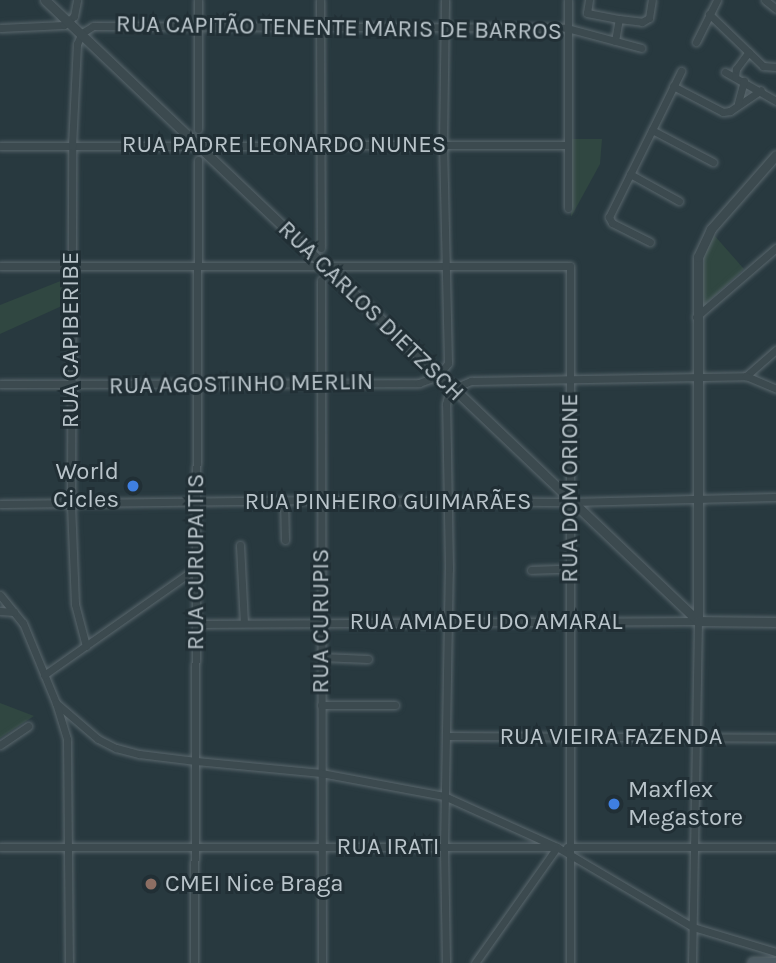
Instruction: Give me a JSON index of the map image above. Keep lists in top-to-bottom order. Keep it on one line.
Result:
{"streets":{"street":["RUA CAPITÃO TENENTE MARIS DE BARROS","RUA PADRE LEONARDO NUNES","RUA CARLOS DIETZSCH","RUA CAPIBERIBE","RUA AGOSTINHO MERLIN","RUA DOM ORIONE","RUA PINHEIRO GUIMARÃES","RUA CURUPAITIS","RUA CURUPIS","RUA AMADEU DO AMARAL","RUA VIEIRA FAZENDA","RUA IRATI"]},"crossings":[["RUA CAPITÃO TENENTE MARIS DE BARROS","RUA CARLOS DIETZSCH"],["RUA CAPITÃO TENENTE MARIS DE BARROS","RUA CAPIBERIBE"],["RUA PADRE LEONARDO NUNES","RUA CARLOS DIETZSCH"],["RUA PADRE LEONARDO NUNES","RUA CAPIBERIBE"],["RUA CARLOS DIETZSCH","RUA CAPIBERIBE"],["RUA CARLOS DIETZSCH","RUA AGOSTINHO MERLIN"],["RUA CARLOS DIETZSCH","RUA DOM ORIONE"],["RUA CARLOS DIETZSCH","RUA PINHEIRO GUIMARÃES"],["RUA CARLOS DIETZSCH","RUA AMADEU DO AMARAL"],["RUA CAPIBERIBE","RUA AGOSTINHO MERLIN"],["RUA CAPIBERIBE","RUA PINHEIRO GUIMARÃES"],["RUA AGOSTINHO MERLIN","RUA CURUPAITIS"],["RUA AGOSTINHO MERLIN","RUA CURUPIS"],["RUA DOM ORIONE","RUA PINHEIRO GUIMARÃES"],["RUA DOM ORIONE","RUA AMADEU DO AMARAL"],["RUA DOM ORIONE","RUA VIEIRA FAZENDA"],["RUA DOM ORIONE","RUA IRATI"],["RUA PINHEIRO GUIMARÃES","RUA CURUPAITIS"],["RUA PINHEIRO GUIMARÃES","RUA CURUPIS"],["RUA CURUPAITIS","RUA AMADEU DO AMARAL"],["RUA CURUPAITIS","RUA IRATI"],["RUA CURUPIS","RUA AMADEU DO AMARAL"],["RUA CURUPIS","RUA IRATI"]],"places":["World Cicles","Maxflex Megastore","CMEI Nice Braga"]}
